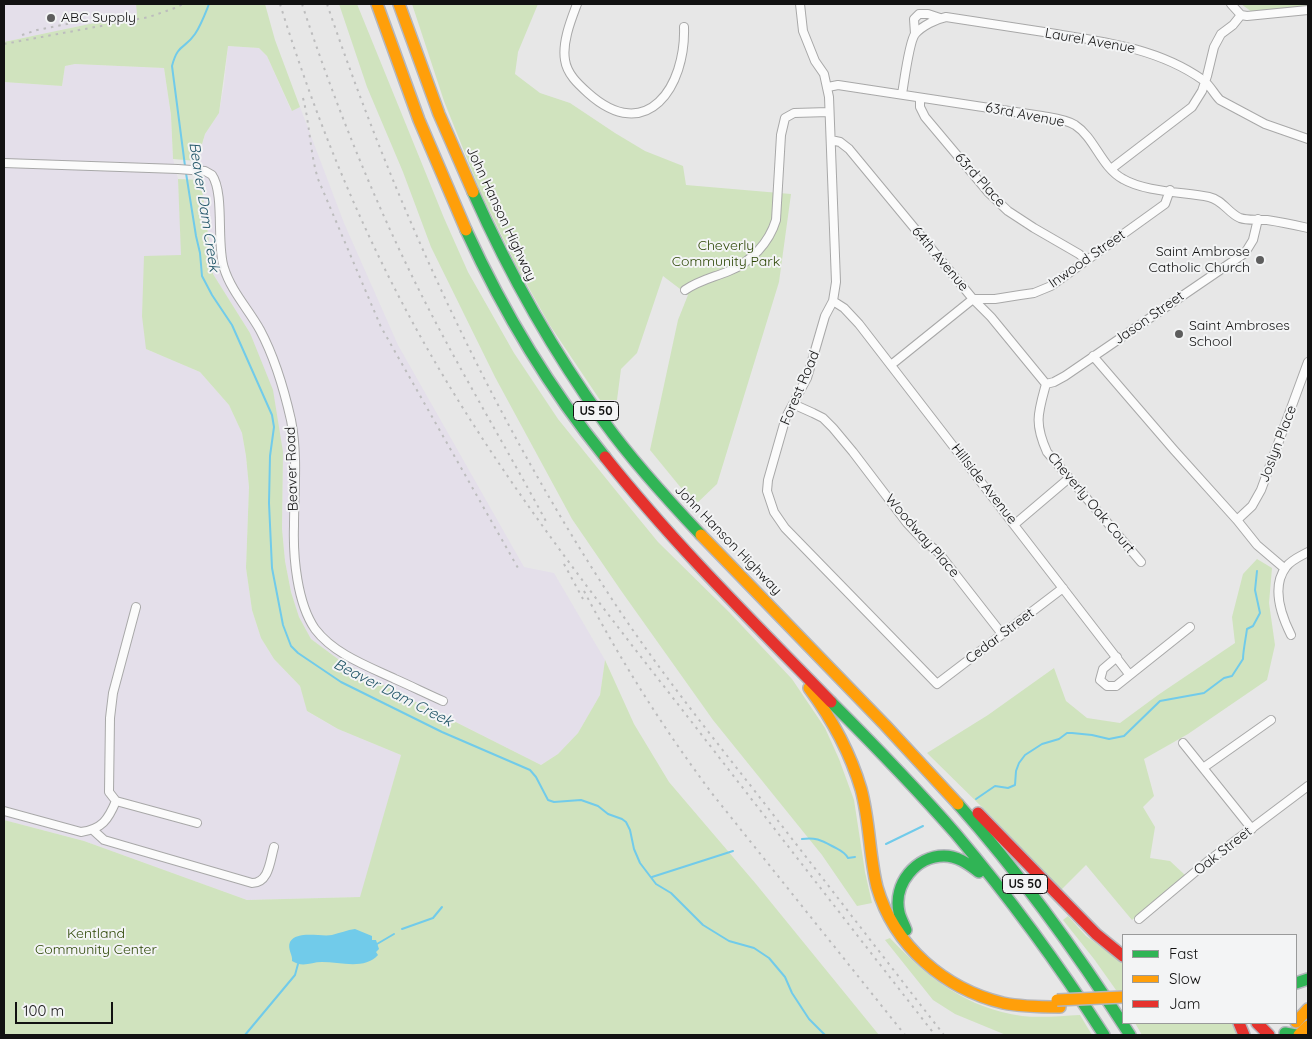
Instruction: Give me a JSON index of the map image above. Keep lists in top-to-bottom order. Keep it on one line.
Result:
{"streets":{"main road":["John Hanson Highway","US 50"],"street":["Laurel Avenue","63rd Avenue","63rd Place","64th Avenue","Inwood Street","Jason Street","Forest Road","Joslyn Place","Beaver Road","Hillside Avenue","Cheverly Oak Court","Woodway Place","Cedar Street","Oak Street"]},"crossings":[["63rd Avenue","63rd Place"],["63rd Avenue","Inwood Street"],["63rd Avenue","Jason Street"],["63rd Avenue","Forest Road"],["63rd Place","Inwood Street"],["64th Avenue","Inwood Street"],["64th Avenue","Jason Street"],["64th Avenue","Forest Road"],["64th Avenue","Cheverly Oak Court"],["Jason Street","Cheverly Oak Court"],["Forest Road","Hillside Avenue"],["Forest Road","Woodway Place"],["Forest Road","Cedar Street"],["Hillside Avenue","Cedar Street"],["Woodway Place","Cedar Street"]],"water":["Beaver Dam Creek"],"parks":["Cheverly Community Park","Kentland Community Center"],"places":["ABC Supply","Saint Ambrose Catholic Church","Saint Ambroses School"],"legend":["Fast","Slow","Jam"],"scale_bar":"100 m"}
